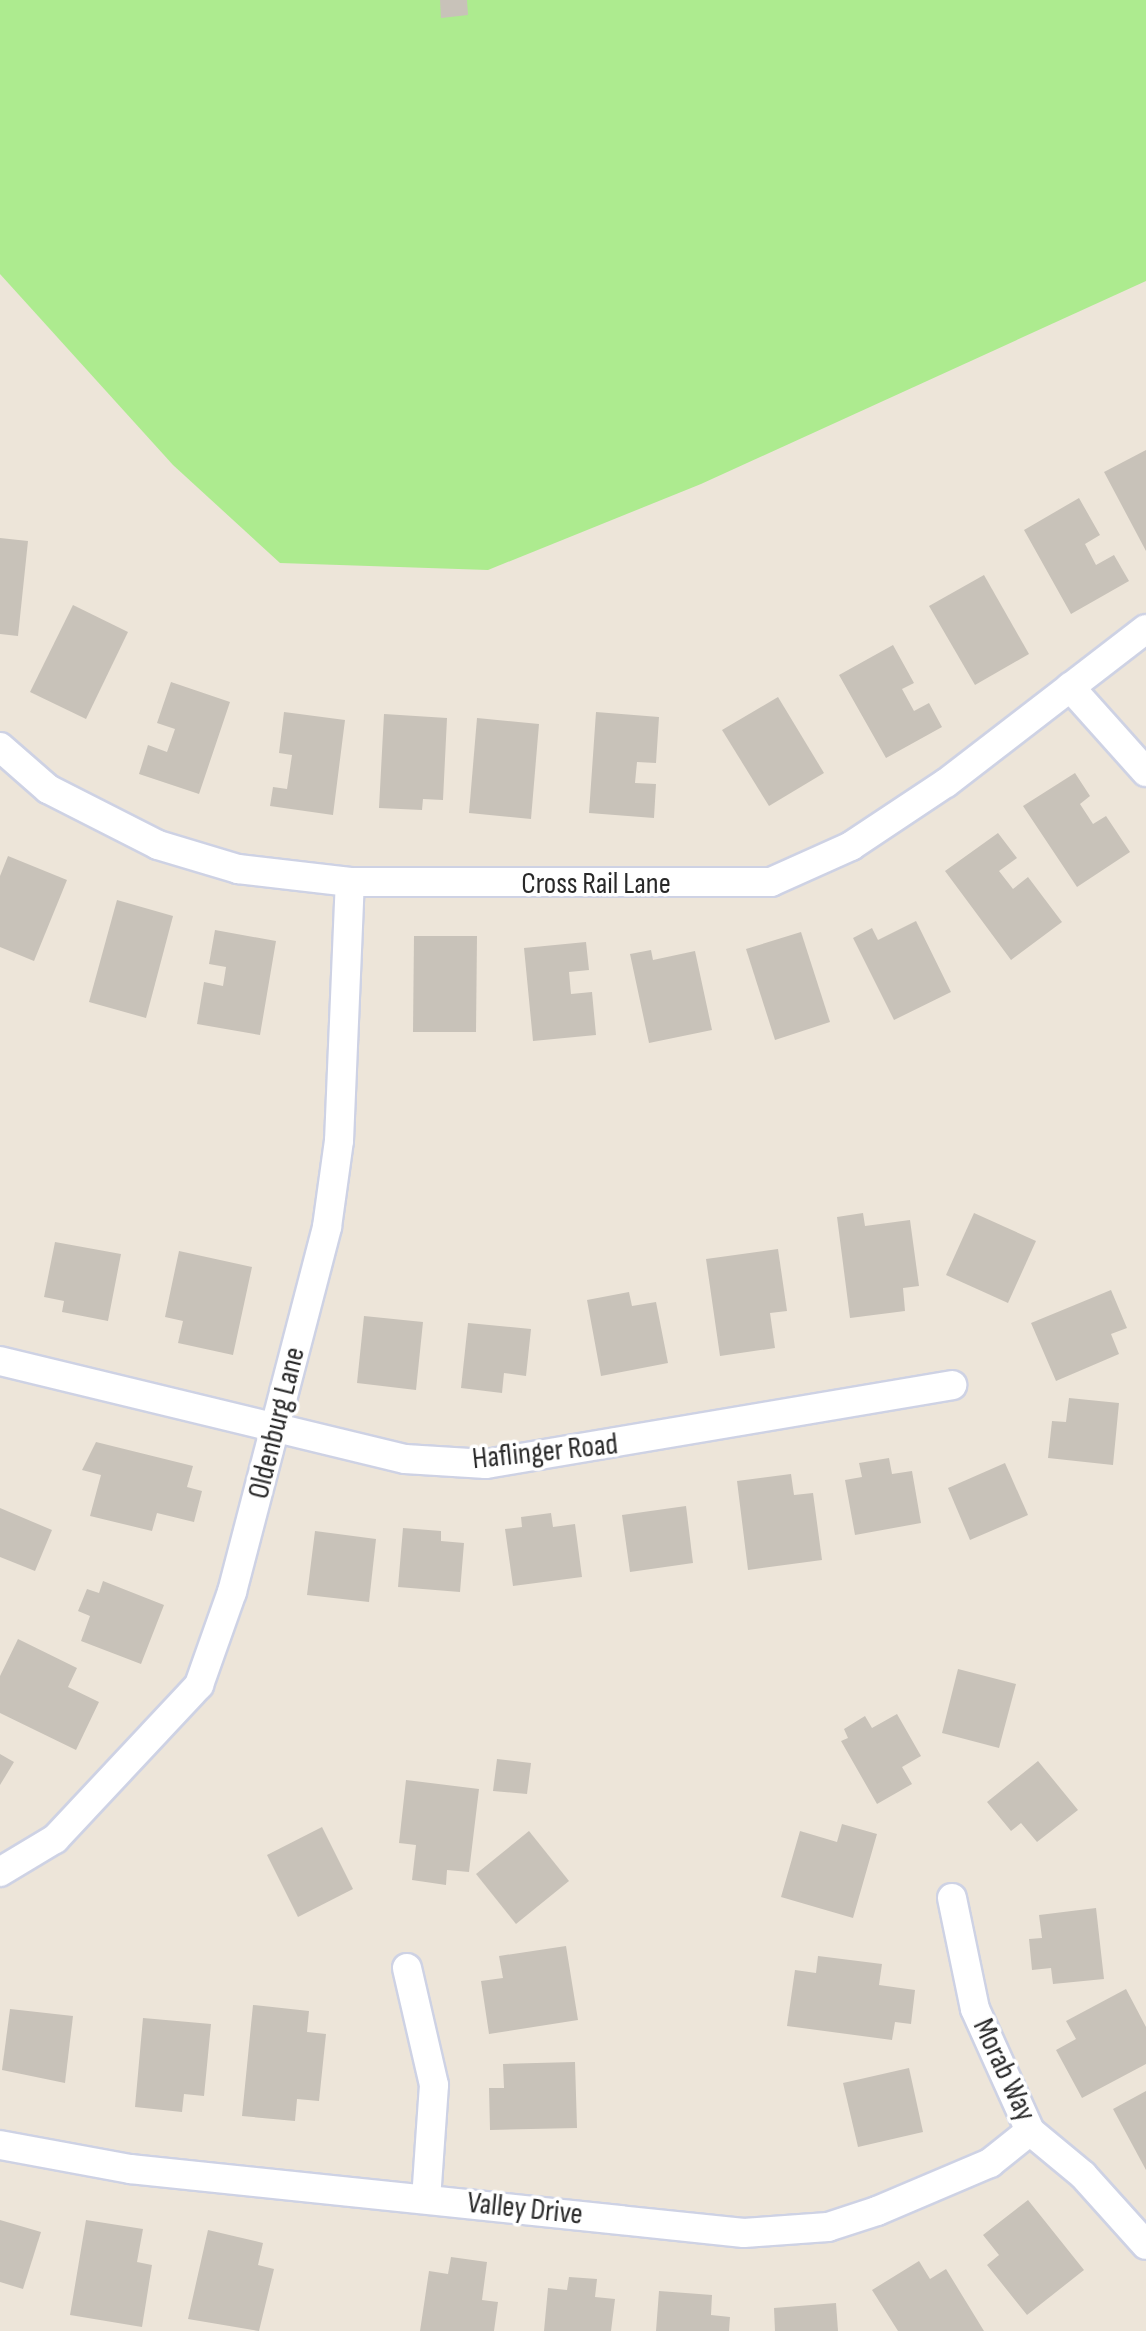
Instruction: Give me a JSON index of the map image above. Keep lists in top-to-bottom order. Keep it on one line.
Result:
{"streets":{"street":["Cross Rail Lane","Oldenburg Lane","Haflinger Road","Morab Way","Valley Drive"]},"crossings":[["Cross Rail Lane","Oldenburg Lane"],["Oldenburg Lane","Haflinger Road"],["Morab Way","Valley Drive"]]}
